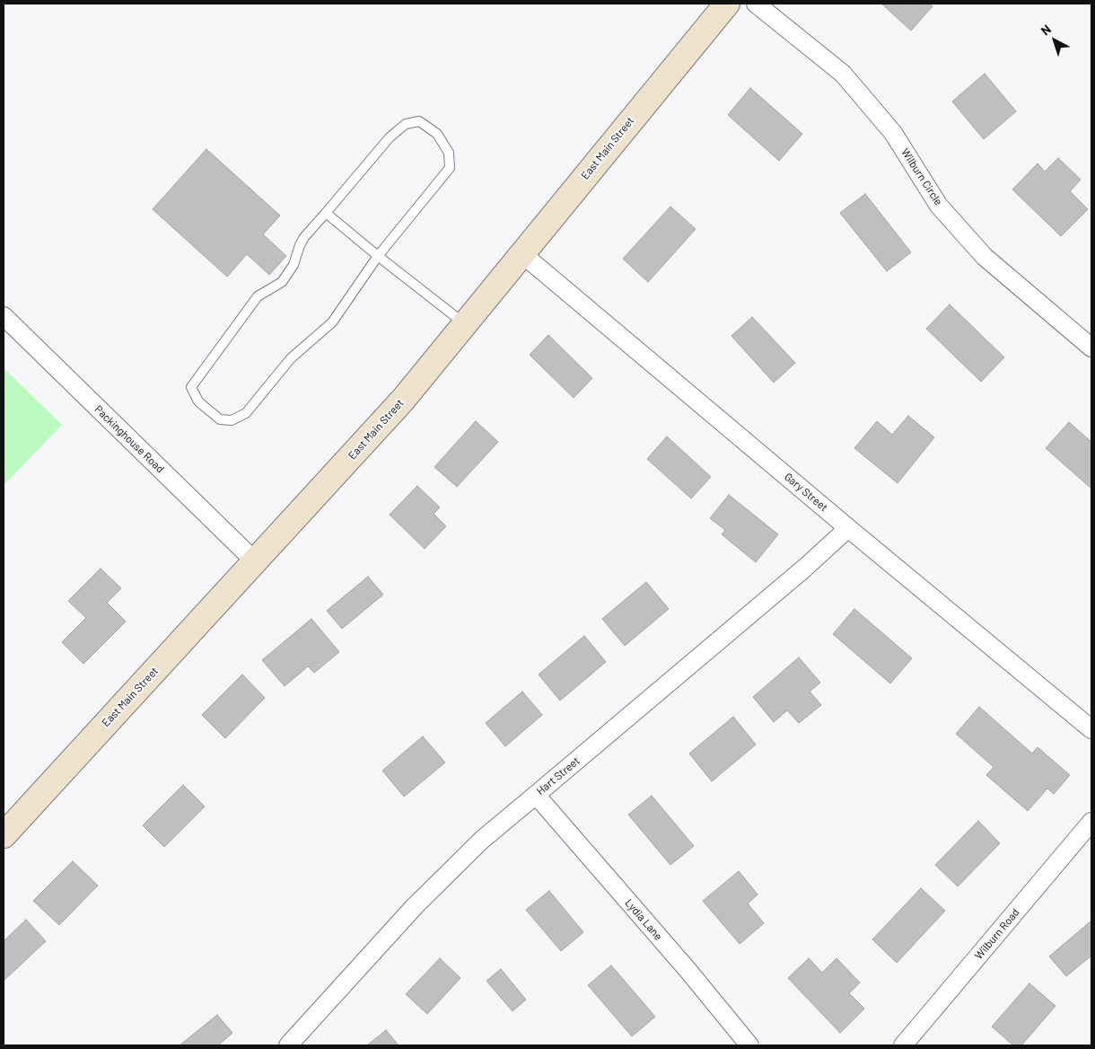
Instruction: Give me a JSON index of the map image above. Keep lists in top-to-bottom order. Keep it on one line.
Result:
{"streets":{"main road":["East Main Street"],"street":["Wilburn Circle","Packinghouse Road","Gary Street","Hart Street","Lydia Lane","Wilburn Road"]},"crossings":[["East Main Street","Packinghouse Road"],["East Main Street","Gary Street"],["Gary Street","Hart Street"],["Hart Street","Lydia Lane"]],"north":"top left"}
